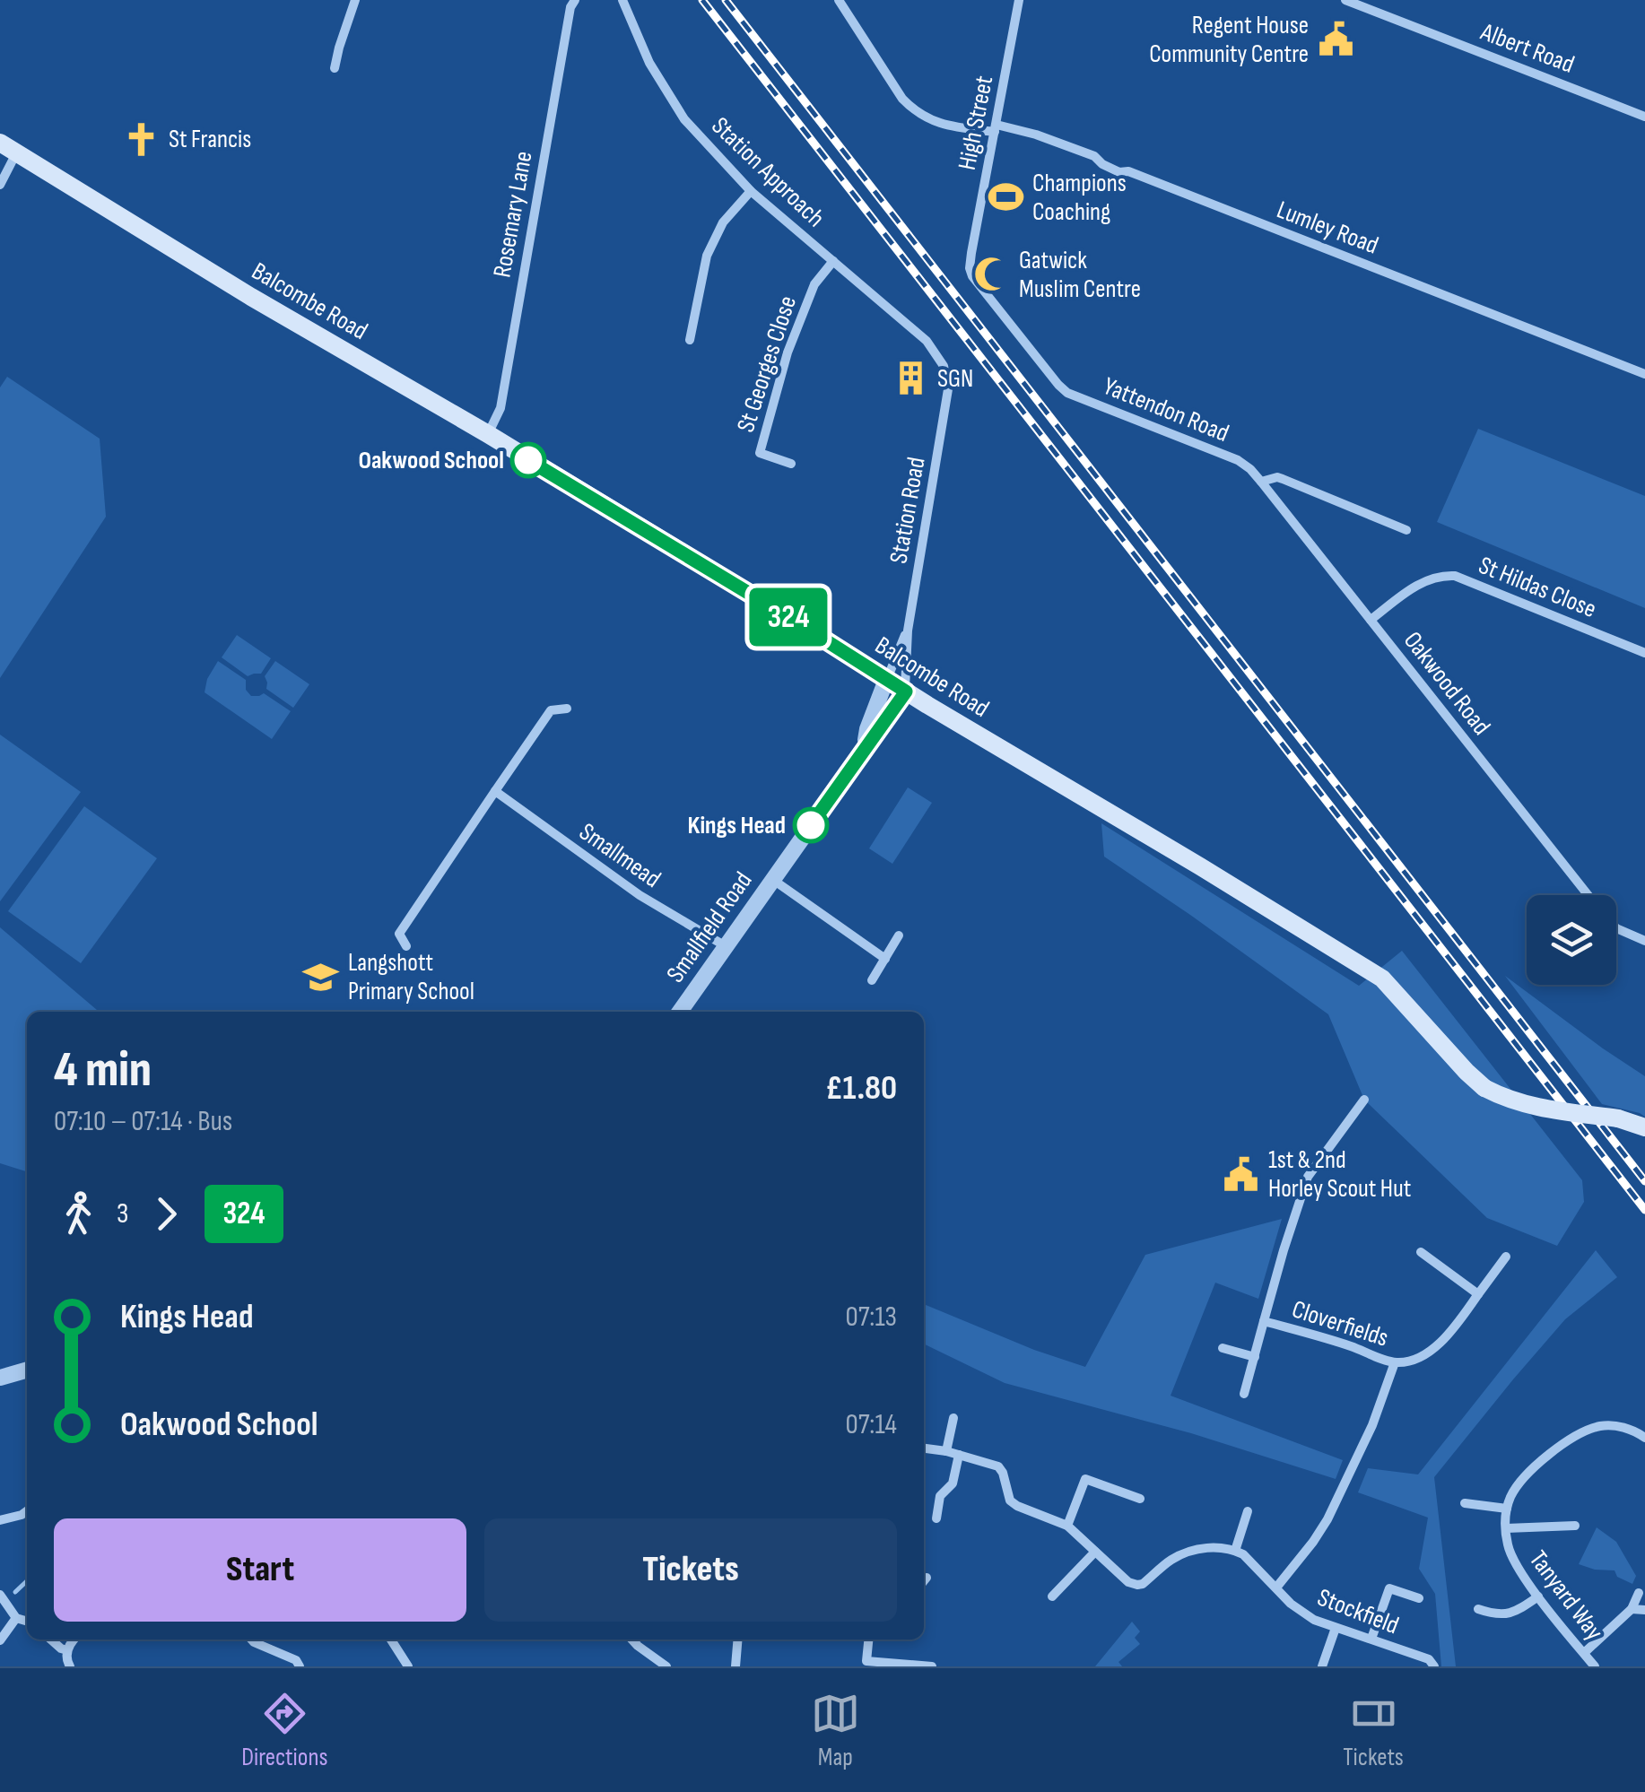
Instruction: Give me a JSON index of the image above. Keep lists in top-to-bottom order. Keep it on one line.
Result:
{"streets":{"main road":["Balcombe Road"],"street":["Albert Road","High Street","Station Approach","Rosemary Lane","Lumley Road","St Georges Close","Yattendon Road","Station Road","St Hildas Close","Oakwood Road","Smallmead","Smallfield Road","Cloverfields","Tanyard Way","Stockfield"]},"crossings":[["High Street","Lumley Road"],["High Street","Yattendon Road"],["Station Approach","St Georges Close"],["Station Approach","Station Road"],["Rosemary Lane","Balcombe Road"],["Balcombe Road","Station Road"],["Balcombe Road","Smallfield Road"],["Yattendon Road","Oakwood Road"],["Station Road","Smallfield Road"],["St Hildas Close","Oakwood Road"],["Smallmead","Smallfield Road"],["Cloverfields","Stockfield"]],"places":{"public building":["Regent House Community Centre","1st & 2nd Horley Scout Hut"],"church":["St Francis"],"sports":["Champions Coaching"],"mosque":["Gatwick Muslim Centre"],"building":["SGN"],"other":["Oakwood School","Kings Head"],"school or university":["Langshott Primary School"]},"lines":["bus line 324"],"page":{"on_map":"324","heading":["4 min","07:10 – 07:14 · Bus","£1.80"],"legs":["3","324"],"list":[{"name":"Kings Head","value":"07:13"},{"name":"Oakwood School","value":"07:14"}],"buttons":["Start","Tickets"],"tabs":["Directions","Map","Tickets"]}}
